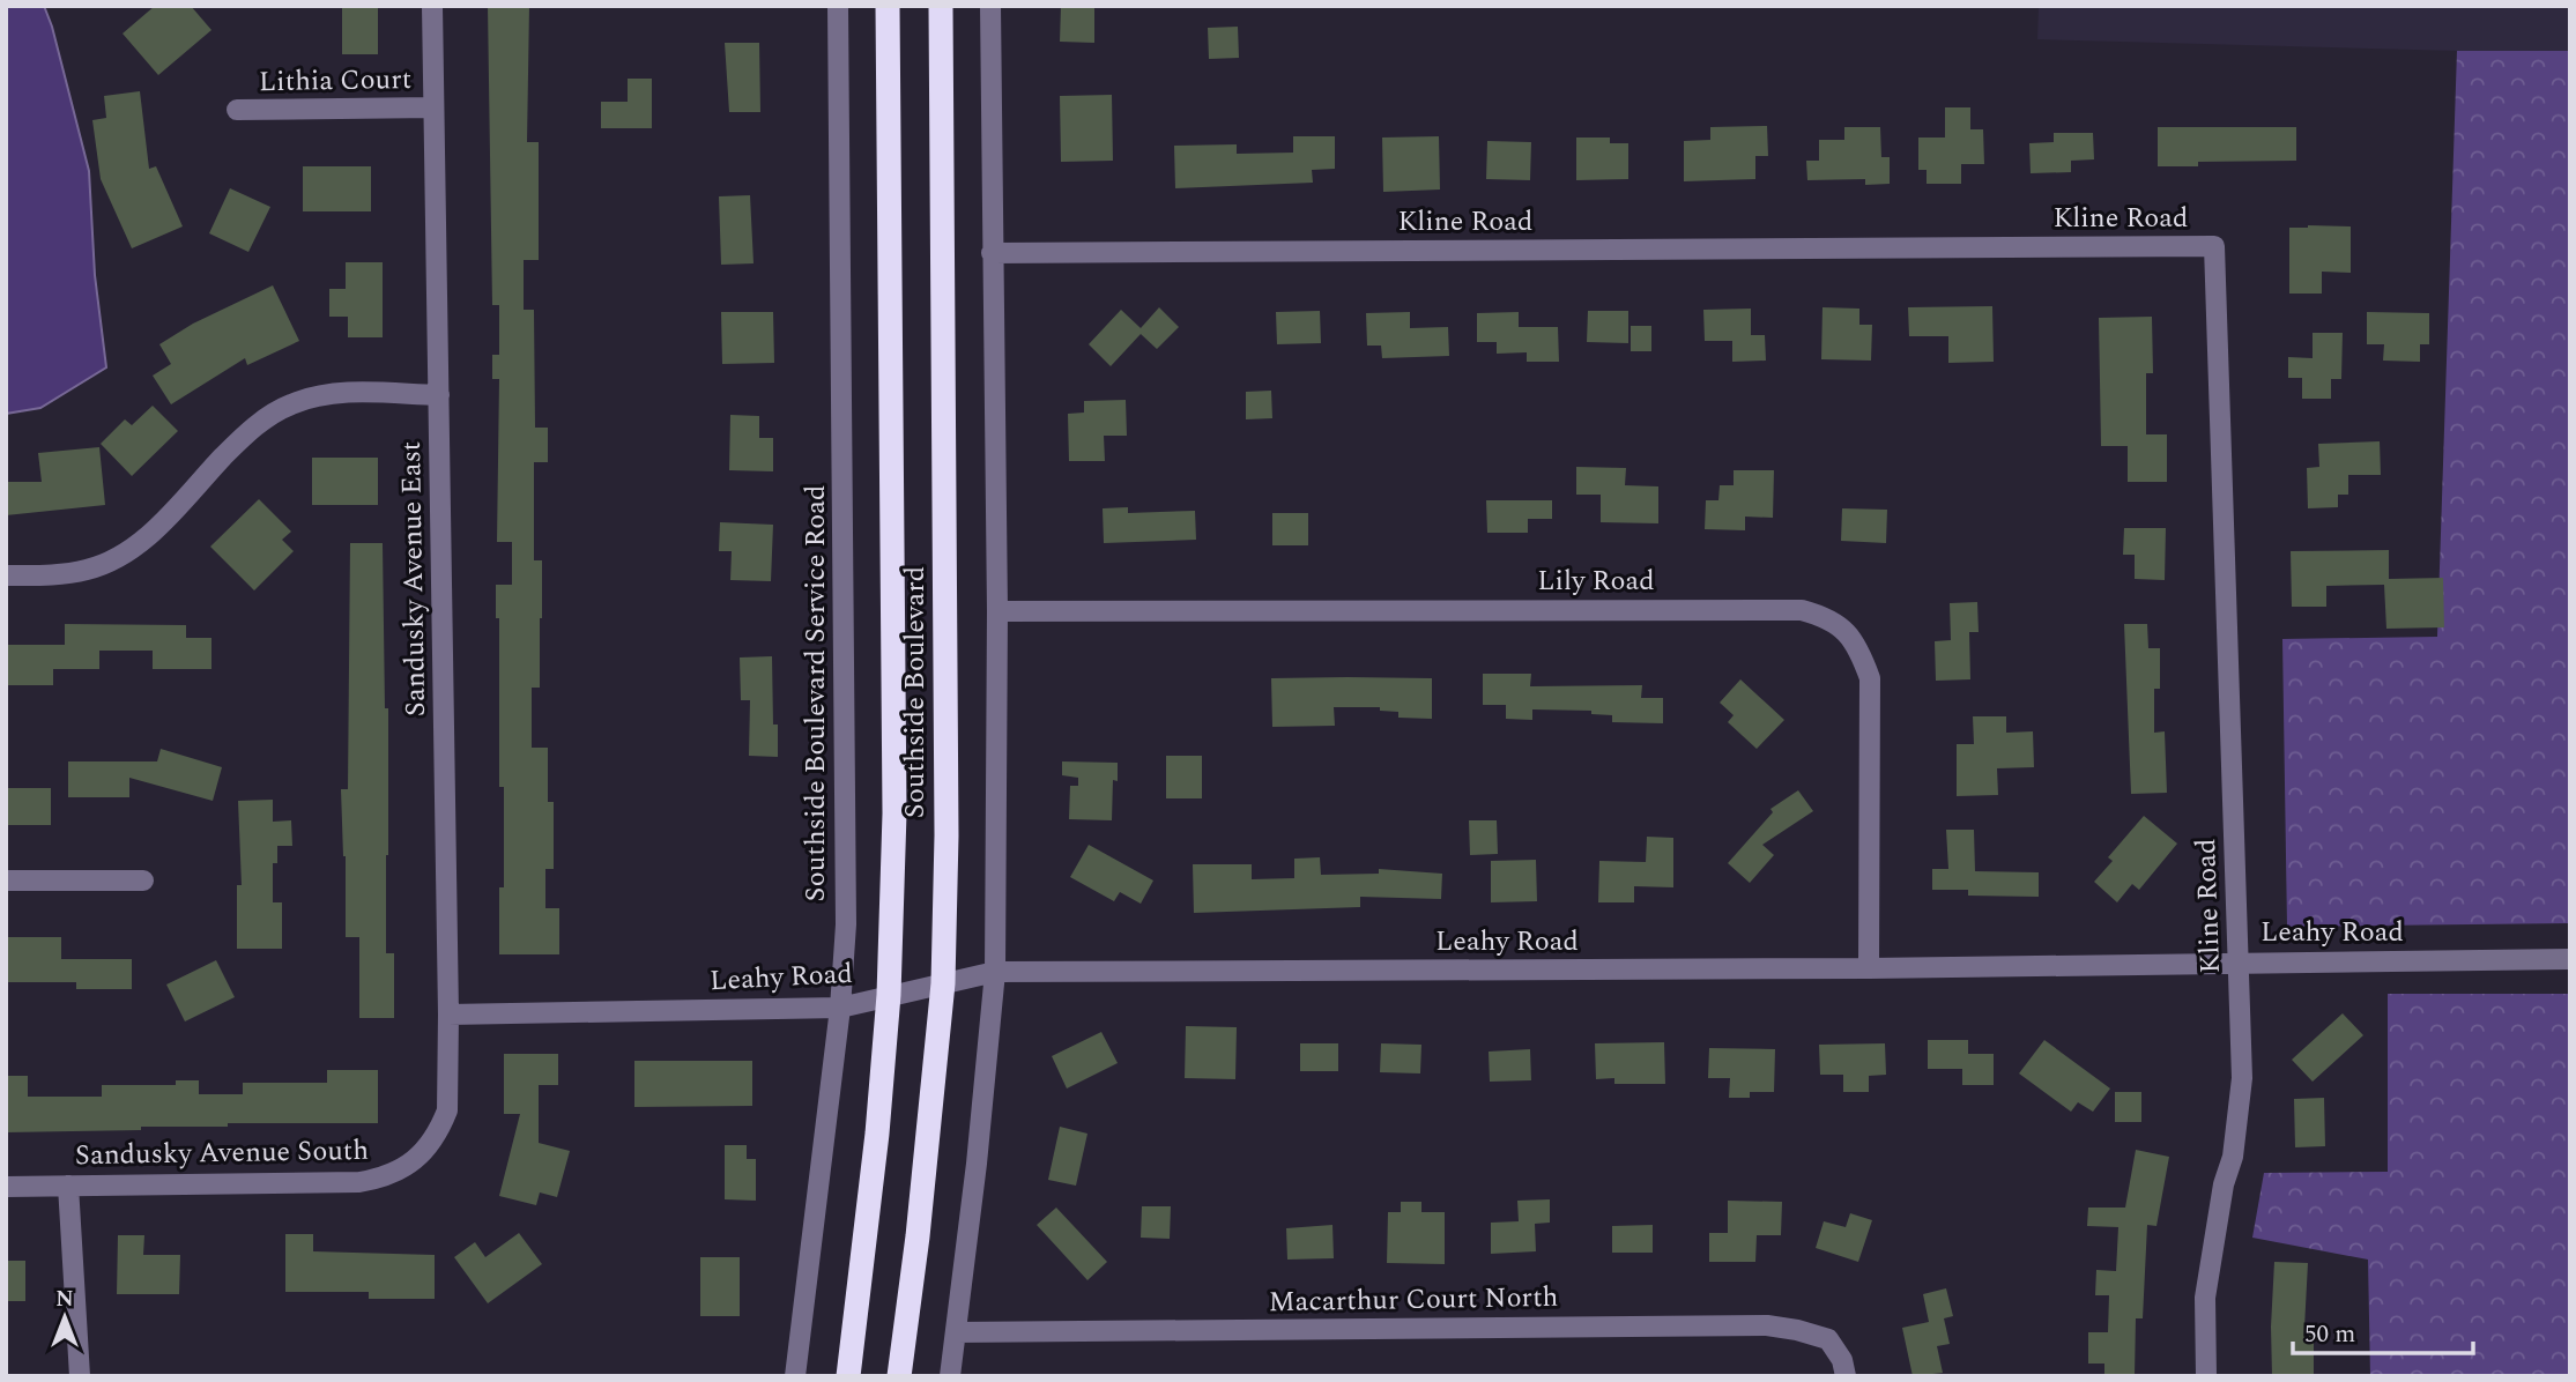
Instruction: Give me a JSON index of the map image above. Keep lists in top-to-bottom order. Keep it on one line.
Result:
{"streets":{"highway":["Southside Boulevard"],"street":["Lithia Court","Kline Road","Sandusky Avenue East","Lily Road","Southside Boulevard Service Road","Leahy Road","Sandusky Avenue South","Macarthur Court North"]},"crossings":[["Lithia Court","Sandusky Avenue East"],["Kline Road","Leahy Road"],["Sandusky Avenue East","Leahy Road"],["Sandusky Avenue East","Sandusky Avenue South"],["Lily Road","Leahy Road"],["Southside Boulevard","Leahy Road"],["Southside Boulevard Service Road","Leahy Road"]],"scale_bar":"50 m","north":"top"}
